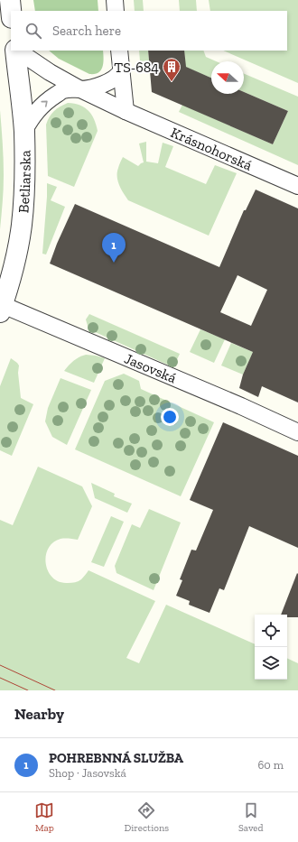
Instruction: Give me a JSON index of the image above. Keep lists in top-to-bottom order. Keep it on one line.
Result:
{"streets":{"street":["Krásnohorská","Betliarska","Jasovská"]},"crossings":[["Krásnohorská","Betliarska"],["Betliarska","Jasovská"]],"places":{"building":["TS-684"]},"north":"left","page":{"search":"Search here","pins":"1","heading":"Nearby","list":[{"mark":"1","name":"POHREBNNÁ SLUŽBA","note":"Shop · Jasovská","value":"60 m"}],"nav":["Map","Directions","Saved"]}}
